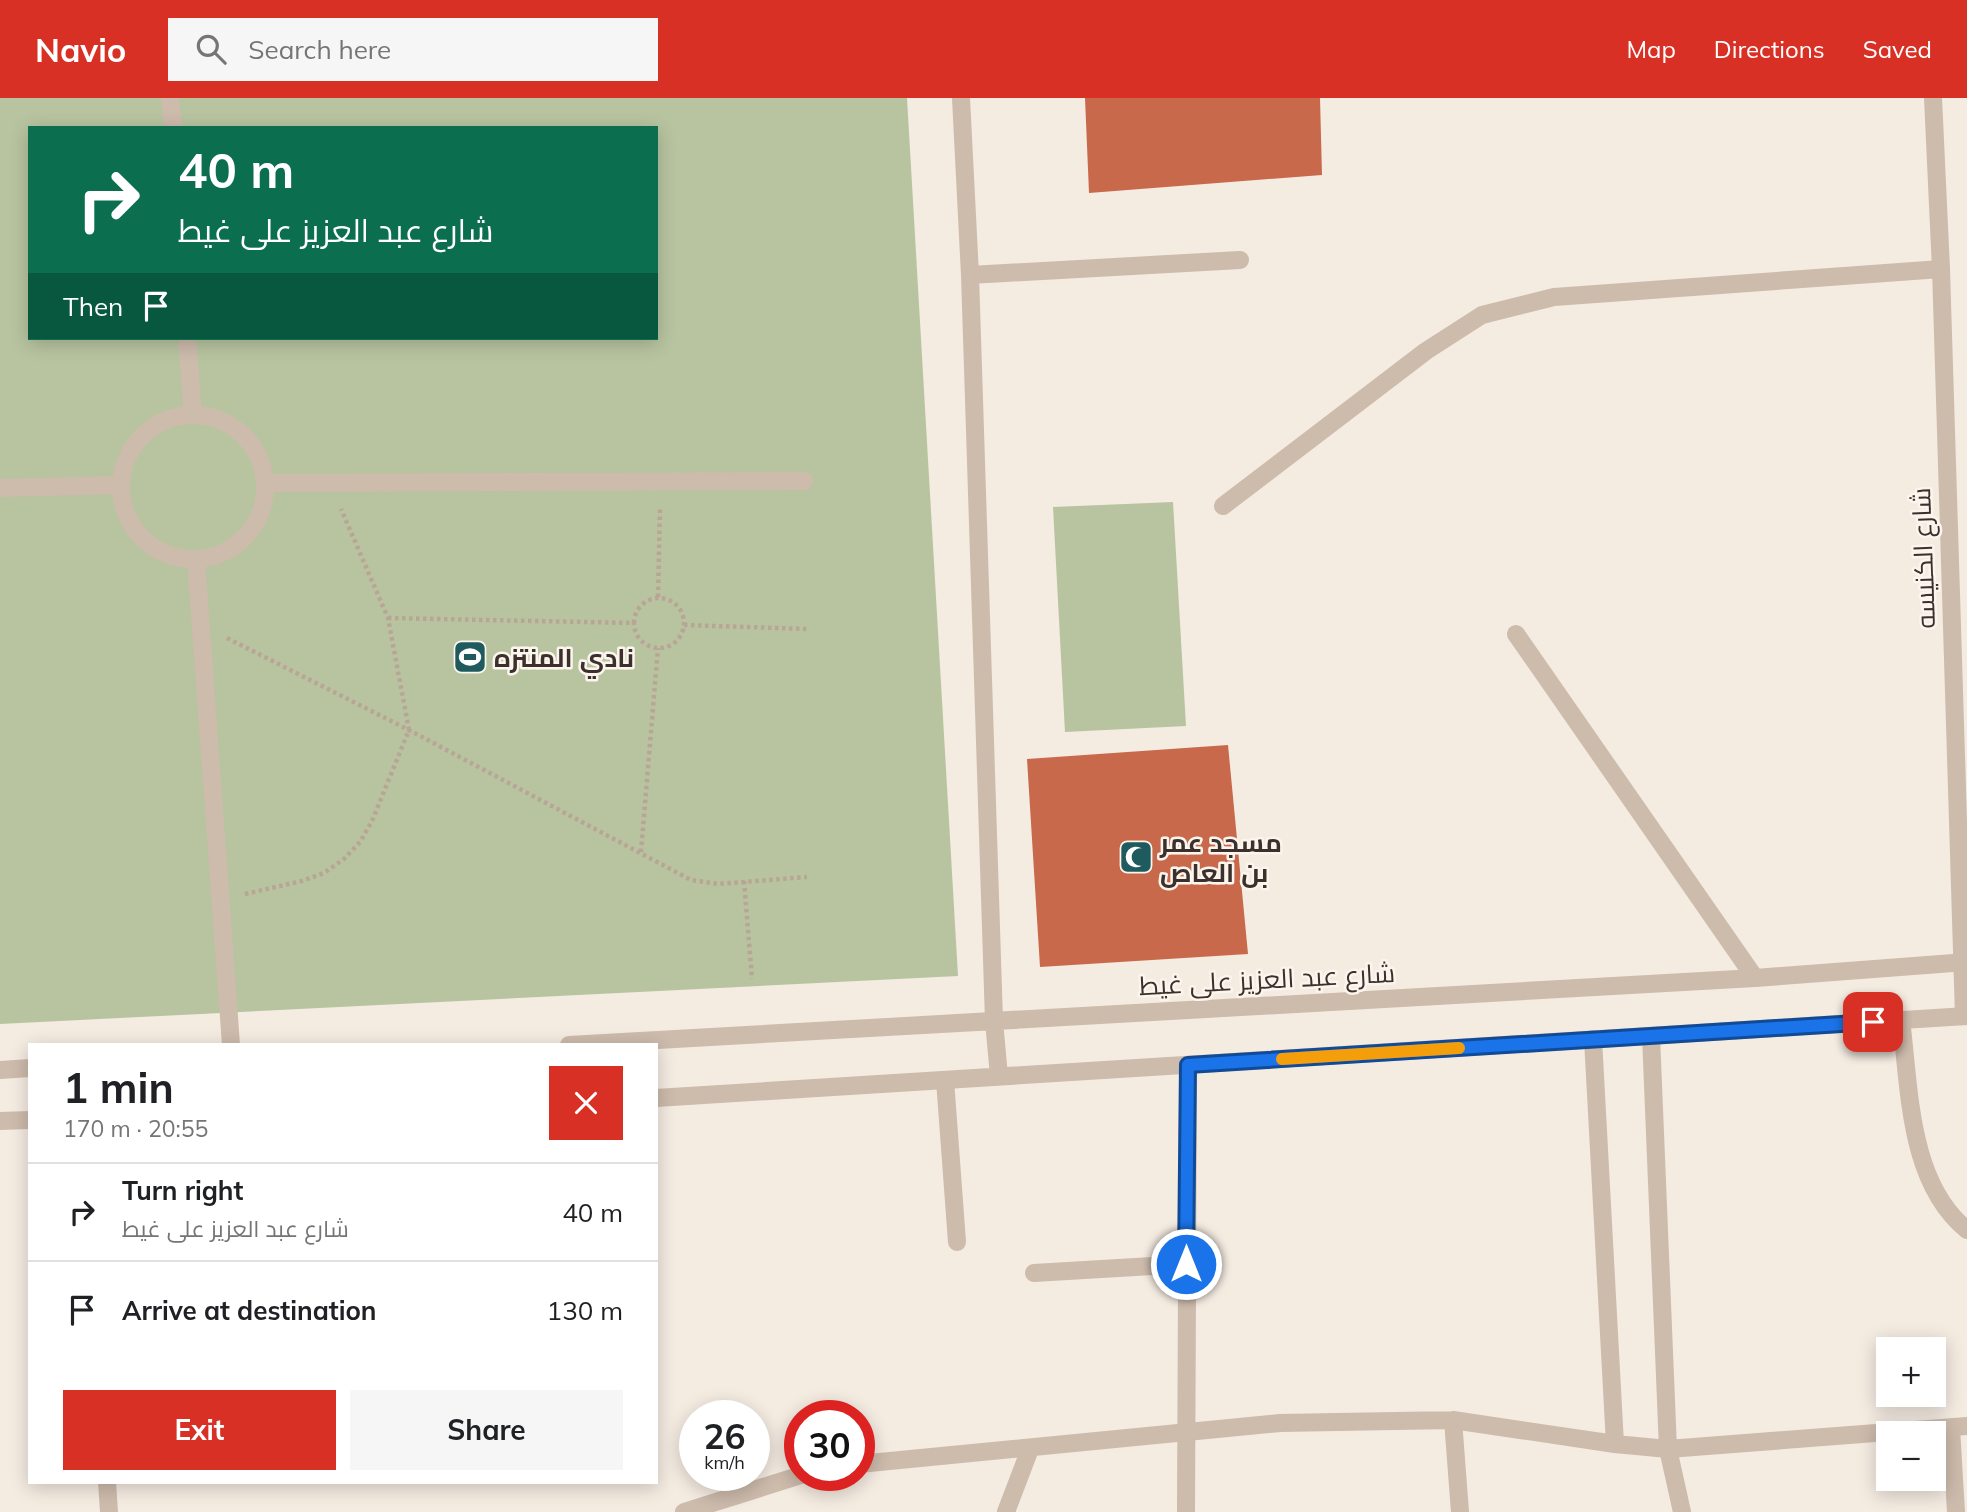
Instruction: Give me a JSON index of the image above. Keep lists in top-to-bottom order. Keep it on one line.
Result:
{"streets":{"street":["شارع الكنيسه","شارع عبد العزيز على غيط"]},"crossings":[["شارع الكنيسه","شارع عبد العزيز على غيط"]],"places":{"sports":["نادي المنتزه"],"mosque":["مسجد عمر بن العاص"]},"page":{"header":"Navio","search":"Search here","nav":["Map","Directions","Saved"],"turn":["40 m","شارع عبد العزيز على غيط"],"then":"Then","heading":["1 min","170 m · 20:55"],"list":[{"name":"Turn right","note":"شارع عبد العزيز على غيط","value":"40 m"},{"name":"Arrive at destination","value":"130 m"}],"map_buttons":["+","−"],"buttons":["Exit","Share"],"speed":"26 km/h","limit":"30"}}
